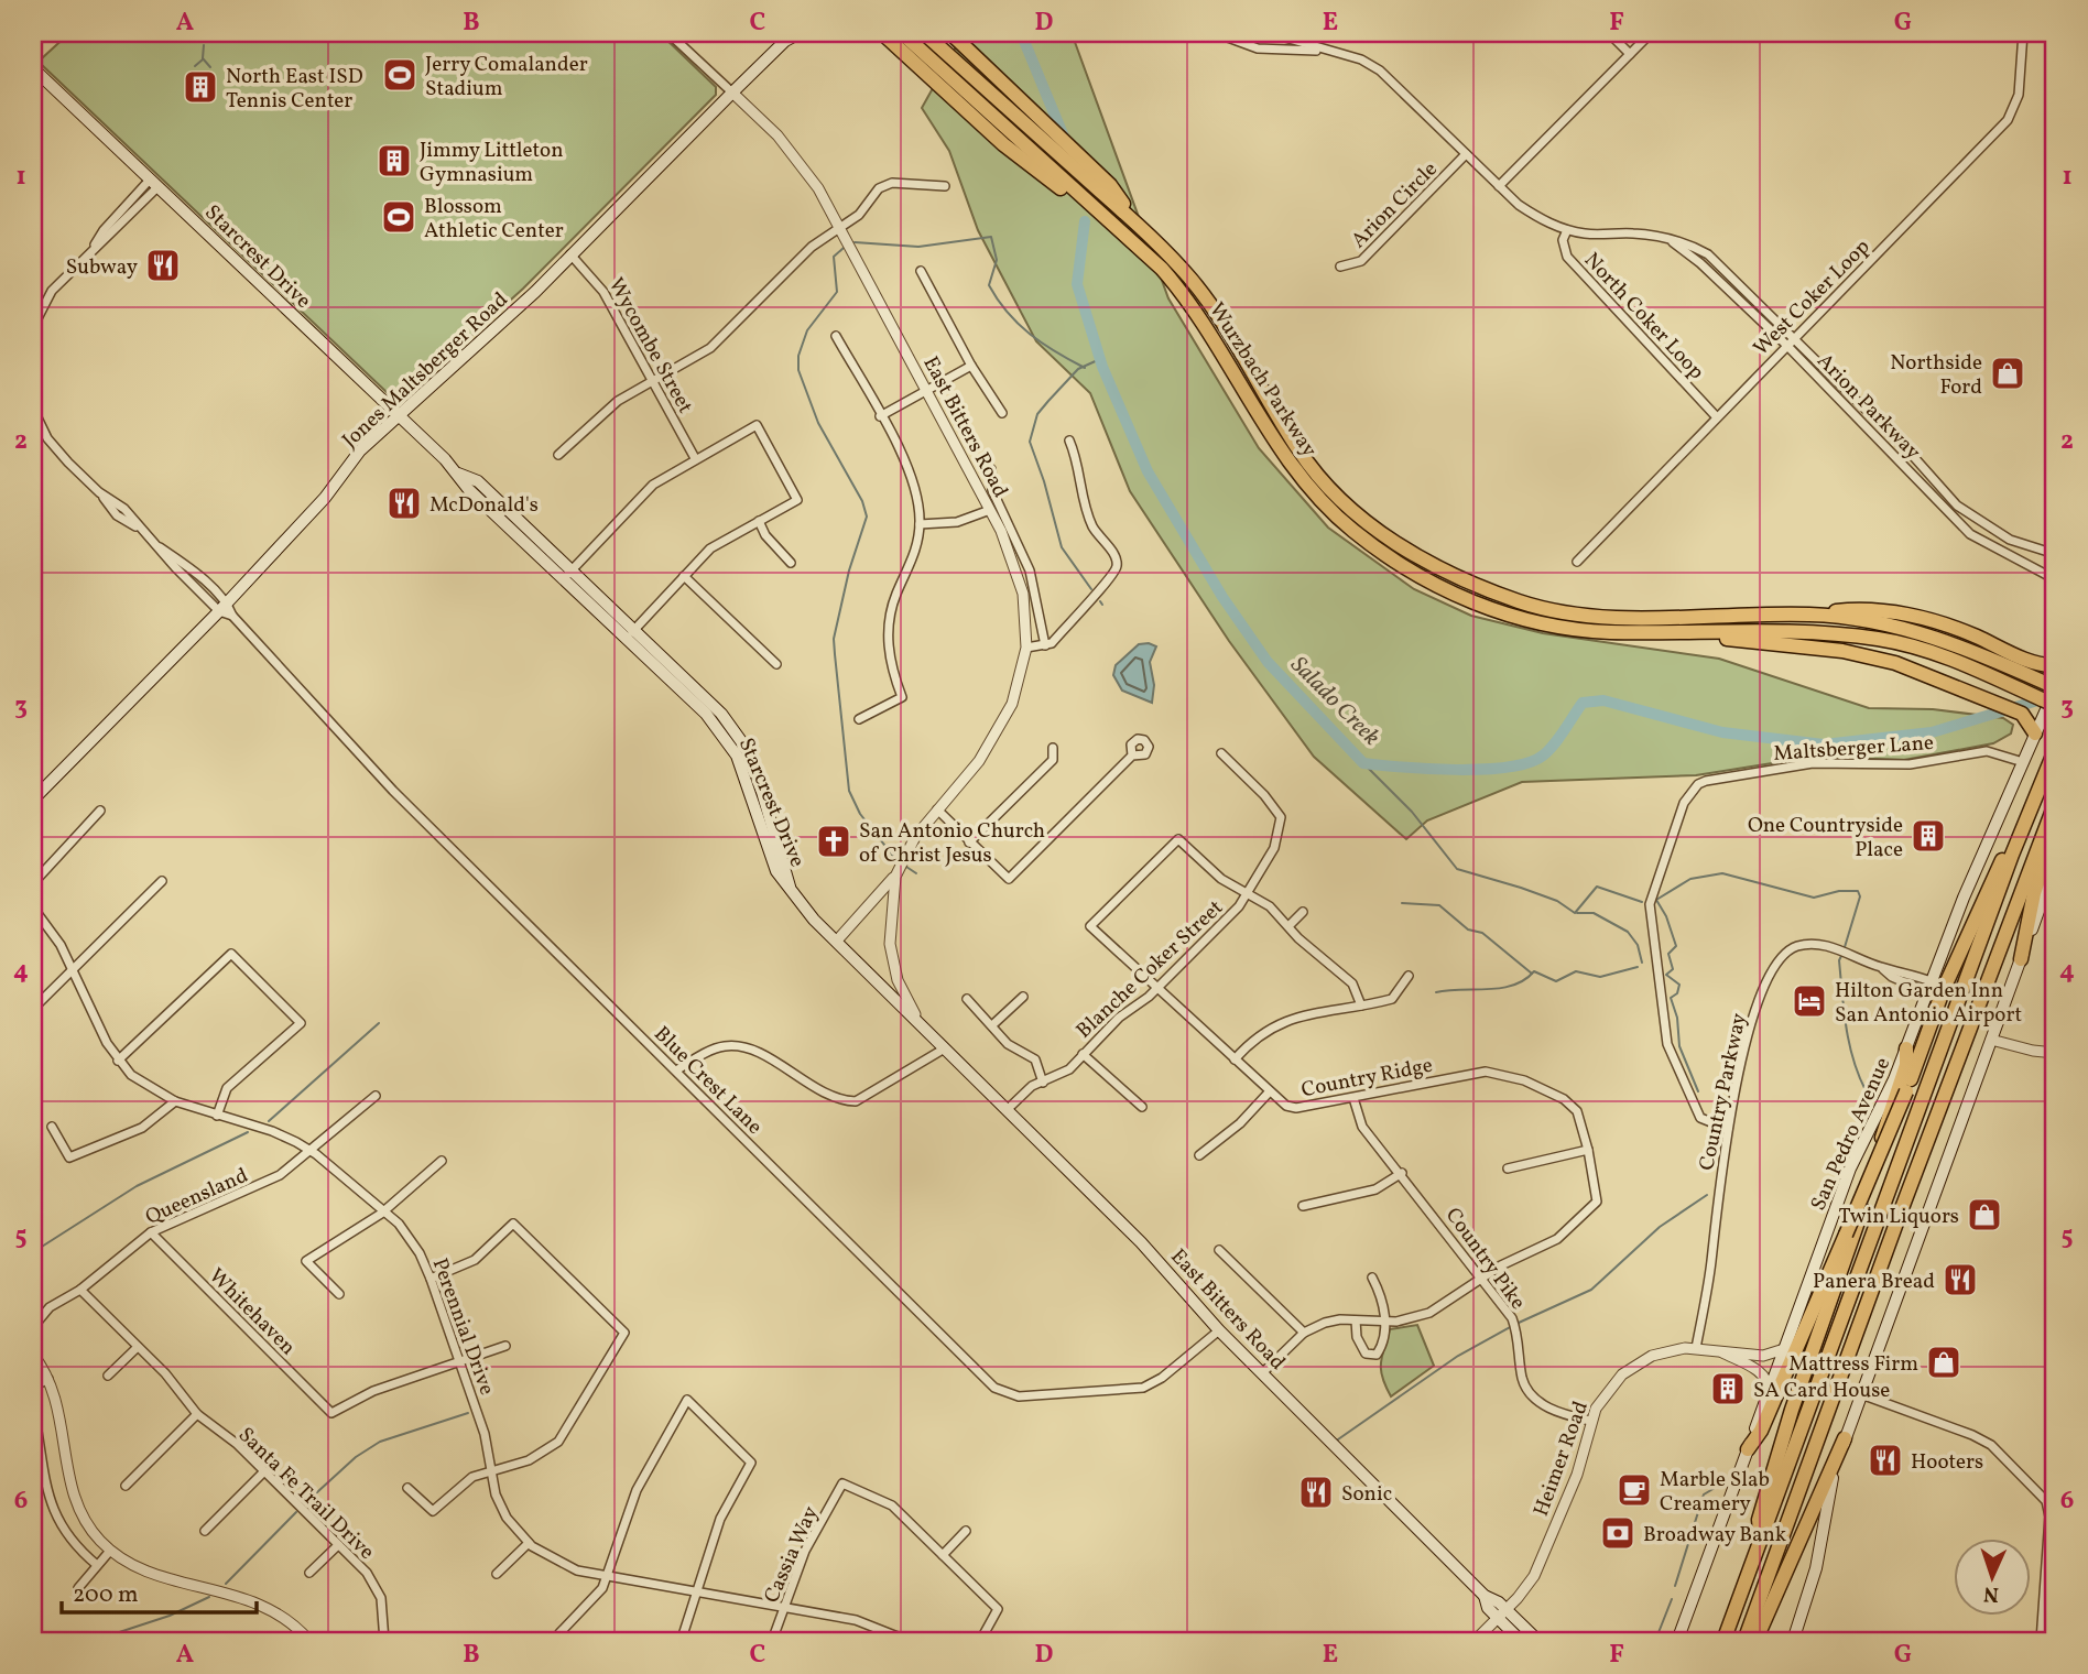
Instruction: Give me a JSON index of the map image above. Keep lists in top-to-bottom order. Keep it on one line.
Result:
{"streets":{"highway":["Wurzbach Parkway"],"main road":["Starcrest Drive","Jones Maltsberger Road","East Bitters Road","San Pedro Avenue"],"street":["Arion Circle","West Coker Loop","North Coker Loop","Wycombe Street","Arion Parkway","Maltsberger Lane","Blanche Coker Street","Country Ridge","Blue Crest Lane","Country Parkway","Queensland","Country Pike","Whitehaven","Perennial Drive","Heimer Road","Santa Fe Trail Drive","Cassia Way"]},"crossings":[["Arion Circle","Arion Parkway"],["Starcrest Drive","Jones Maltsberger Road"],["Starcrest Drive","East Bitters Road"],["West Coker Loop","North Coker Loop"],["West Coker Loop","Arion Parkway"],["North Coker Loop","Arion Parkway"],["Wycombe Street","Jones Maltsberger Road"],["Jones Maltsberger Road","East Bitters Road"],["Jones Maltsberger Road","Blue Crest Lane"],["Wurzbach Parkway","San Pedro Avenue"],["East Bitters Road","Blanche Coker Street"],["East Bitters Road","Blue Crest Lane"],["East Bitters Road","Heimer Road"],["Maltsberger Lane","Country Parkway"],["Maltsberger Lane","San Pedro Avenue"],["Blanche Coker Street","Country Ridge"],["Country Ridge","Country Pike"],["Country Parkway","San Pedro Avenue"],["Country Parkway","Heimer Road"],["San Pedro Avenue","Heimer Road"],["Queensland","Whitehaven"],["Queensland","Perennial Drive"],["Queensland","Santa Fe Trail Drive"],["Country Pike","Heimer Road"],["Whitehaven","Perennial Drive"],["Perennial Drive","Cassia Way"]],"water":["Salado Creek"],"places":{"sports":["Jerry Comalander Stadium","Blossom Athletic Center"],"building":["North East ISD Tennis Center","Jimmy Littleton Gymnasium","One Countryside Place","SA Card House"],"restaurant":["Subway","McDonald's","Panera Bread","Hooters","Sonic"],"shop":["Northside Ford","Twin Liquors","Mattress Firm"],"church":["San Antonio Church of Christ Jesus"],"hotel":["Hilton Garden Inn San Antonio Airport"],"cafe":["Marble Slab Creamery"],"bank":["Broadway Bank"]},"scale_bar":"200 m","north":"bottom","grid":{"columns":["A","B","C","D","E","F","G"],"rows":["1","2","3","4","5","6"]}}
